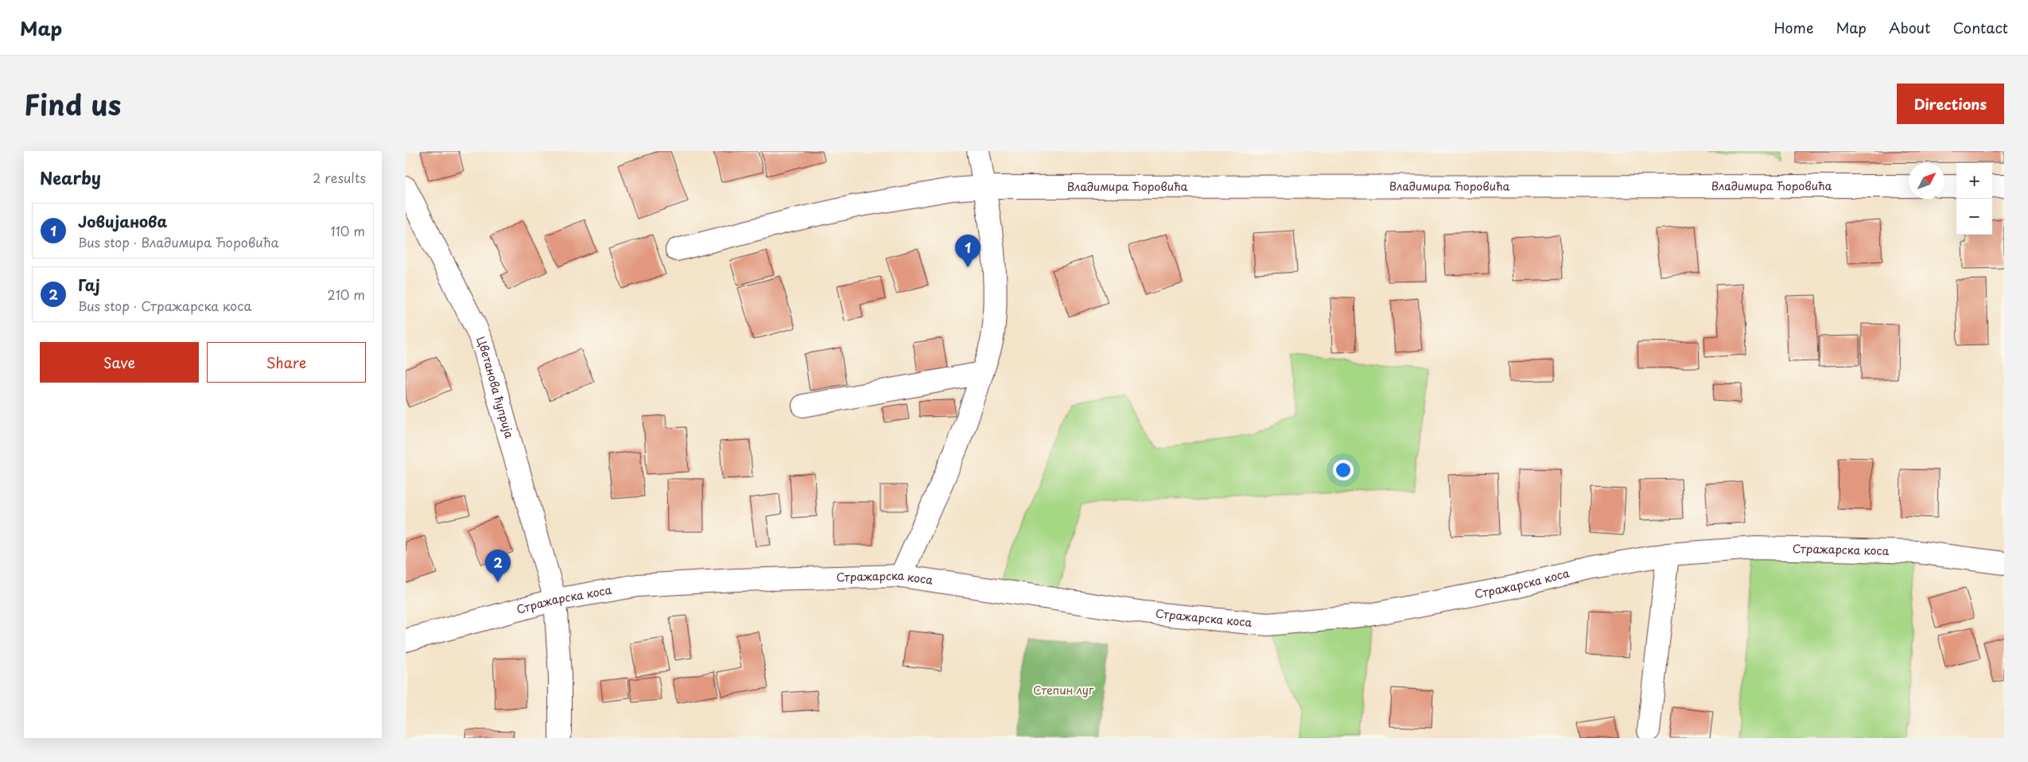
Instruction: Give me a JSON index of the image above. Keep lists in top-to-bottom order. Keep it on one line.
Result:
{"streets":{"street":["Владимира Ћоровића","Цветанова ћуприја","Стражарска коса"]},"crossings":[["Цветанова ћуприја","Стражарска коса"]],"parks":["Степин луг"],"north":"top right","page":{"header":"Map","nav":["Home","Map","About","Contact"],"title":"Find us","buttons":["Directions",["Save","Share"]],"heading":["Nearby","2 results"],"map_buttons":["+","−"],"list":[{"mark":"1","name":"Јовијанова","note":"Bus stop · Владимира Ћоровића","value":"110 m"},{"mark":"2","name":"Гај","note":"Bus stop · Стражарска коса","value":"210 m"}],"pins":["1","2"]}}
